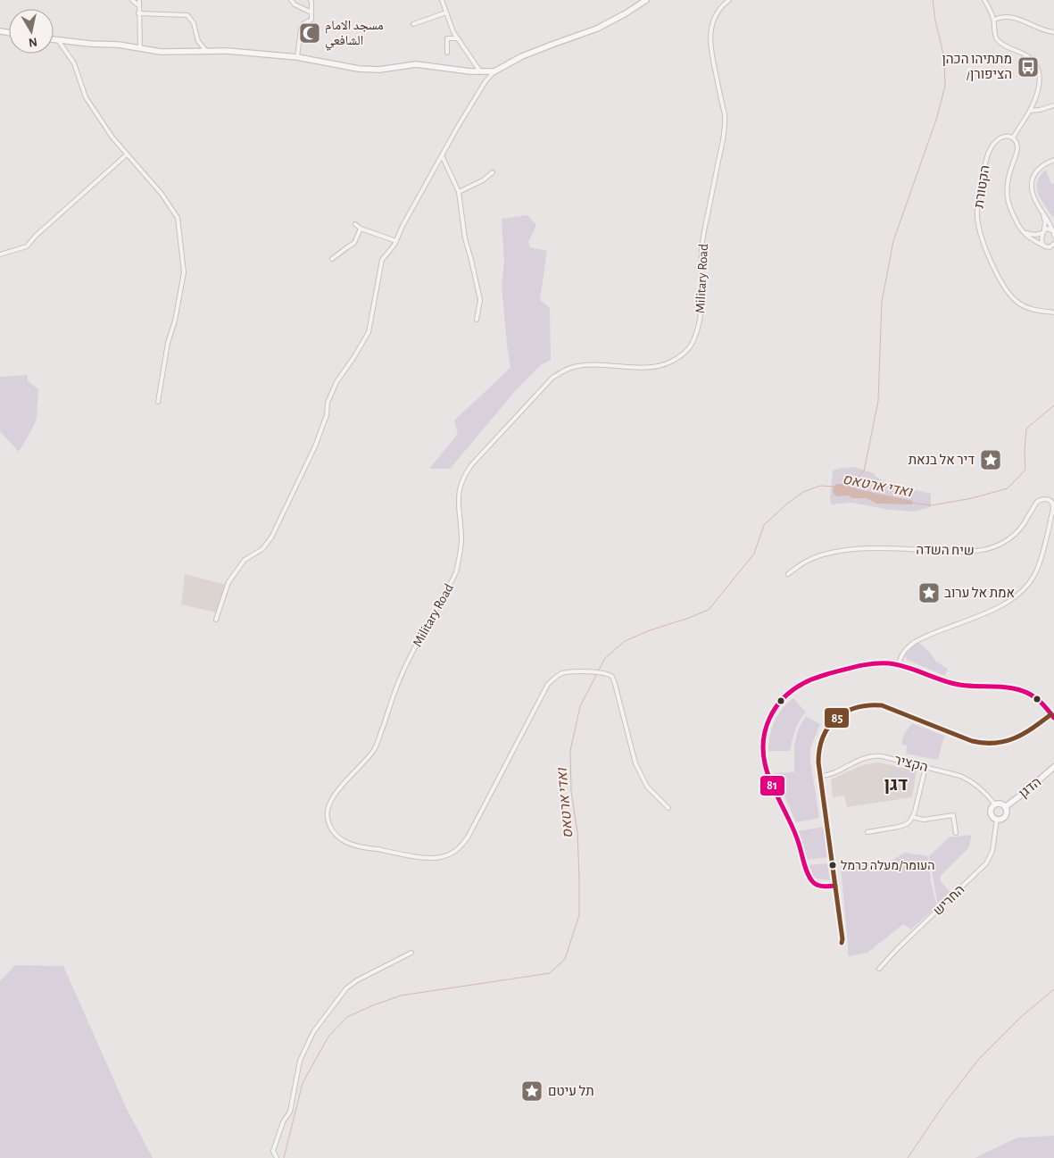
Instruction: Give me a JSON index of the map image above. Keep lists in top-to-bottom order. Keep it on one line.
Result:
{"streets":{"street":["הקטורת","Military Road","שיח השדה","הקציר","הדגן","החריש"]},"crossings":[["הקציר","הדגן"],["הקציר","החריש"],["הדגן","החריש"]],"districts":["דגן"],"water":["ואדי ארטאס"],"places":{"mosque":["مسجد الامام الشافعي"],"bus stop":["מתתיהו הכהן /הציפורן"],"place":["דיר אל בנאת","אמת אל ערוב","תל עיטם"],"other":["העומר/מעלה כרמל"]},"lines":["transit line 81","transit line 85"],"north":"bottom"}
